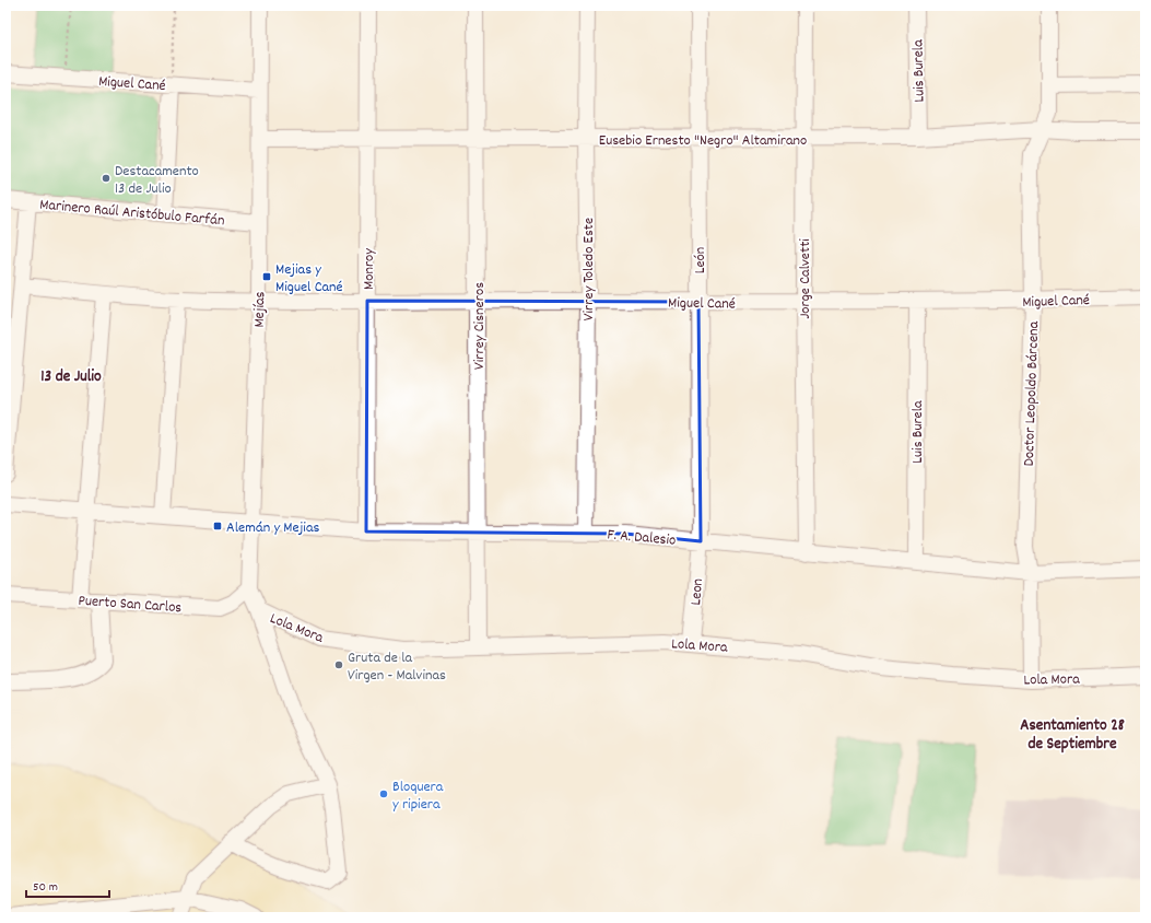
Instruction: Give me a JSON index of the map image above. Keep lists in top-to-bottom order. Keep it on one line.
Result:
{"streets":{"street":["Luis Burela","Miguel Cané","Eusebio Ernesto \"Negro\" Altamirano","Marinero Raúl Aristóbulo Farfán","León","Monroy","Virrey Toledo Este","Jorge Calvetti","Mejías","Virrey Cisneros","Doctor Leopoldo Bárcena","F. A. Dalesio","Leon","Puerto San Carlos","Lola Mora"]},"crossings":[["Luis Burela","Miguel Cané"],["Luis Burela","Eusebio Ernesto \"Negro\" Altamirano"],["Luis Burela","F. A. Dalesio"],["Miguel Cané","León"],["Miguel Cané","Monroy"],["Miguel Cané","Virrey Toledo Este"],["Miguel Cané","Jorge Calvetti"],["Miguel Cané","Mejías"],["Miguel Cané","Virrey Cisneros"],["Miguel Cané","Doctor Leopoldo Bárcena"],["Eusebio Ernesto \"Negro\" Altamirano","León"],["Eusebio Ernesto \"Negro\" Altamirano","Monroy"],["Eusebio Ernesto \"Negro\" Altamirano","Virrey Toledo Este"],["Eusebio Ernesto \"Negro\" Altamirano","Jorge Calvetti"],["Eusebio Ernesto \"Negro\" Altamirano","Mejías"],["Eusebio Ernesto \"Negro\" Altamirano","Virrey Cisneros"],["Eusebio Ernesto \"Negro\" Altamirano","Doctor Leopoldo Bárcena"],["Marinero Raúl Aristóbulo Farfán","Mejías"],["León","F. A. Dalesio"],["León","Leon"],["Monroy","F. A. Dalesio"],["Virrey Toledo Este","F. A. Dalesio"],["Jorge Calvetti","F. A. Dalesio"],["Mejías","F. A. Dalesio"],["Mejías","Puerto San Carlos"],["Mejías","Lola Mora"],["Virrey Cisneros","F. A. Dalesio"],["Virrey Cisneros","Lola Mora"],["Doctor Leopoldo Bárcena","F. A. Dalesio"],["Doctor Leopoldo Bárcena","Lola Mora"],["F. A. Dalesio","Leon"],["Leon","Lola Mora"]],"districts":["13 de Julio","Asentamiento 28 de Septiembre"],"places":{"other":["Destacamento 13 de Julio","Gruta de la Virgen - Malvinas","Bloquera y ripiera"],"transit":["Mejias y Miguel Cané","Alemán y Mejias"]},"scale_bar":"50 m"}
